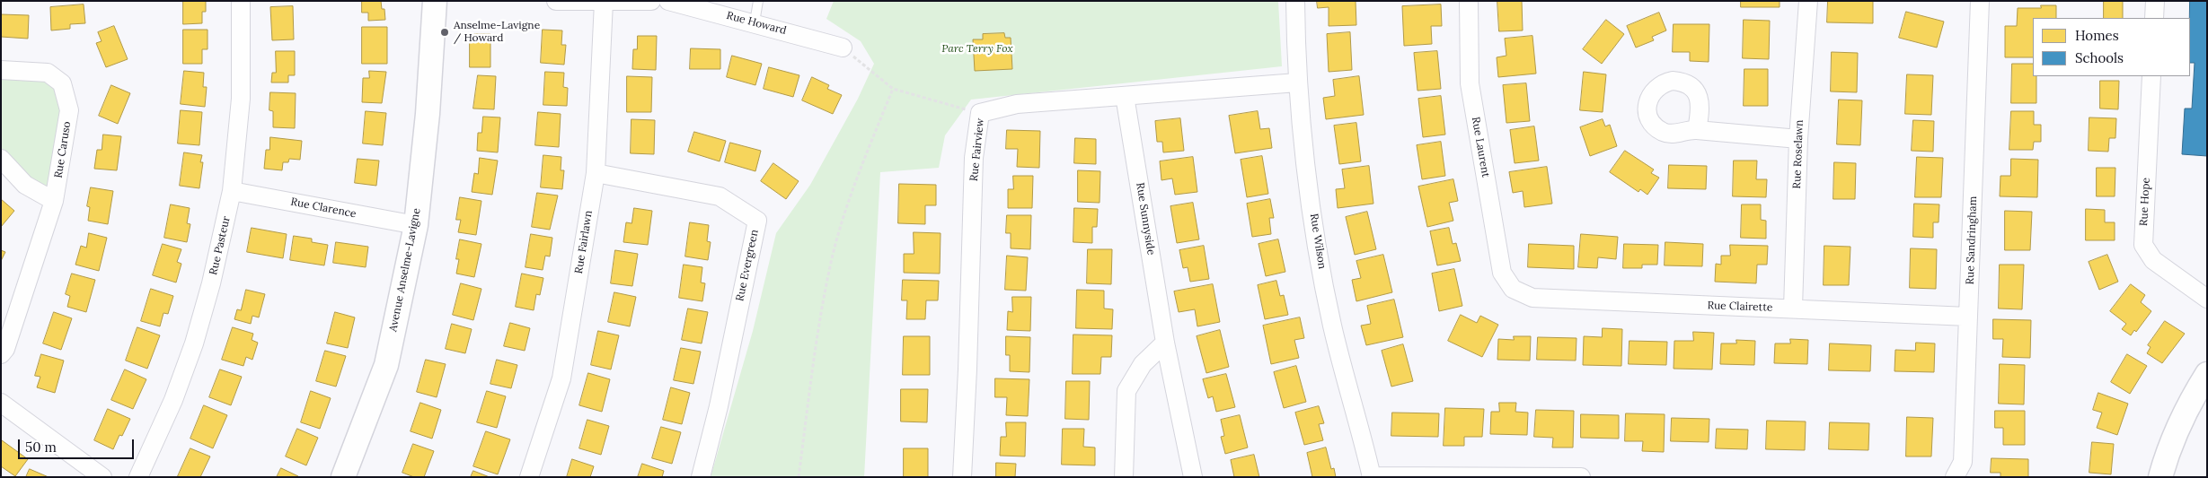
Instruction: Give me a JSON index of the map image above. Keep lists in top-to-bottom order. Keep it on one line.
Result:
{"streets":{"street":["Rue Howard","Rue Laurent","Rue Caruso","Rue Fairview","Rue Roselawn","Rue Hope","Rue Clarence","Rue Sunnyside","Rue Sandringham","Rue Wilson","Rue Fairlawn","Rue Pasteur","Rue Evergreen","Avenue Anselme-Lavigne","Rue Clairette"]},"crossings":[["Rue Laurent","Rue Clairette"],["Rue Fairview","Rue Sunnyside"],["Rue Fairview","Rue Wilson"],["Rue Roselawn","Rue Clairette"],["Rue Clarence","Rue Pasteur"],["Rue Clarence","Avenue Anselme-Lavigne"],["Rue Sandringham","Rue Clairette"],["Rue Fairlawn","Rue Evergreen"]],"parks":["Parc Terry Fox"],"places":["Anselme-Lavigne / Howard"],"legend":["Homes","Schools"],"scale_bar":"50 m"}
